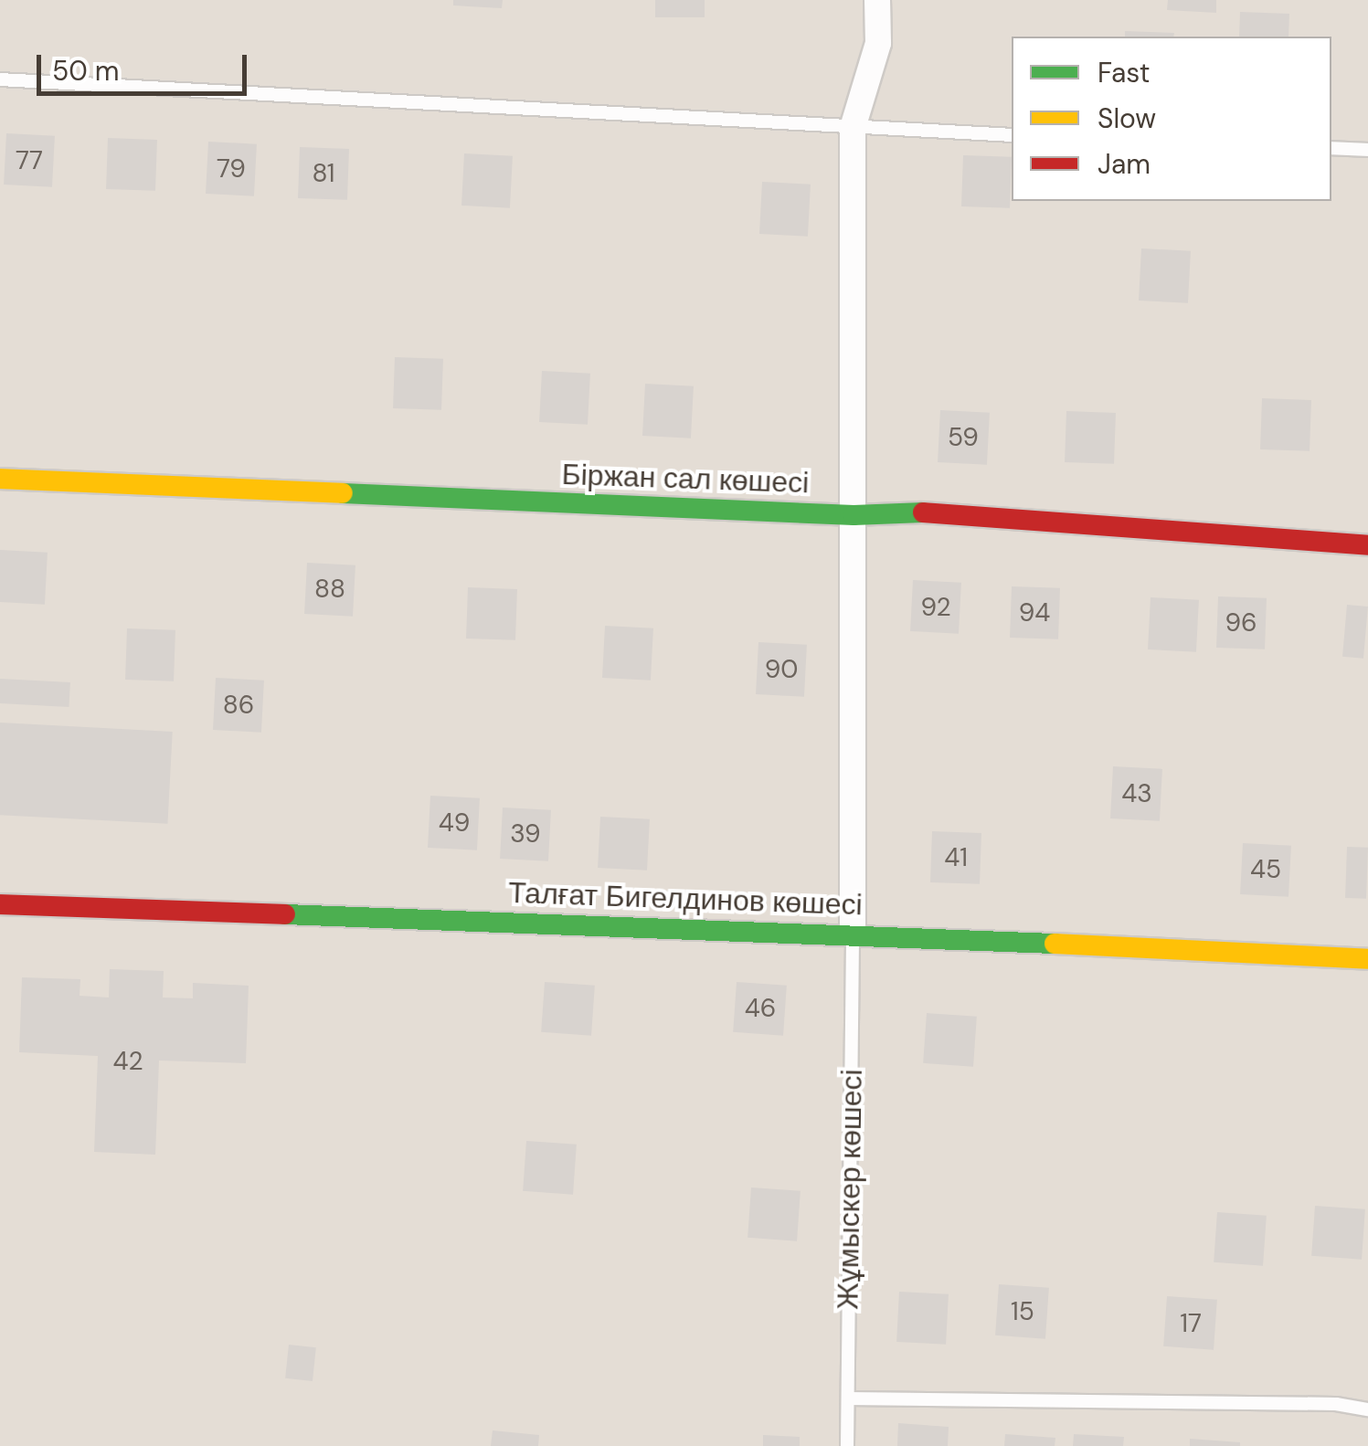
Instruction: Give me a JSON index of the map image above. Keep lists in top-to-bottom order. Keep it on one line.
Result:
{"streets":{"street":["Біржан сал көшесі","Талғат Бигелдинов көшесі"],"lane":["Жұмыскер көшесі"]},"crossings":[["Талғат Бигелдинов көшесі","Жұмыскер көшесі"]],"house_numbers":["77","79","81","59","88","92","94","96","90","86","43","49","39","41","45","46","42","15","17"],"legend":["Fast","Slow","Jam"],"scale_bar":"50 m"}
